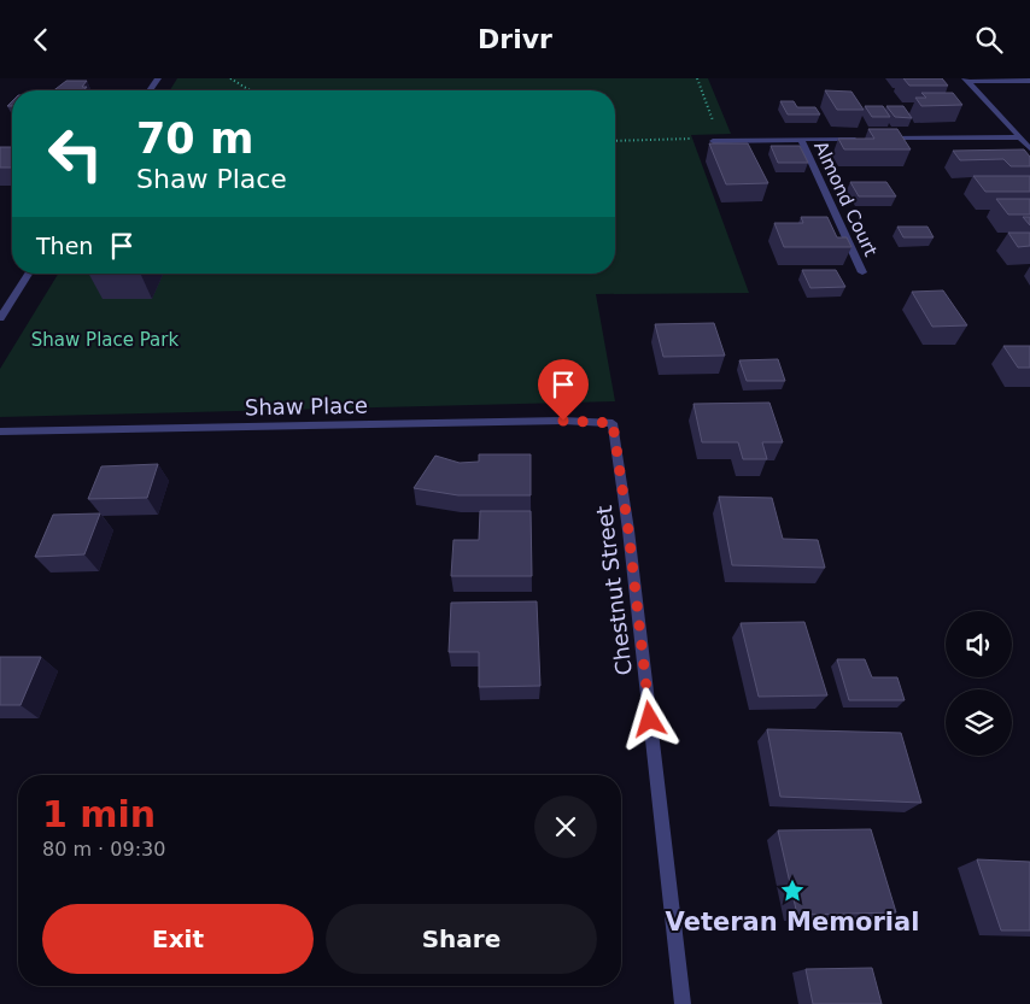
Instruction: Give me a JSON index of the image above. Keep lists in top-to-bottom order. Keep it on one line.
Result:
{"streets":{"street":["Almond Court","Shaw Place","Chestnut Street"]},"crossings":[["Shaw Place","Chestnut Street"]],"parks":["Shaw Place Park"],"places":{"place":["Veteran Memorial"]},"page":{"header":"Drivr","turn":["70 m","Shaw Place"],"then":"Then","heading":["1 min","80 m · 09:30"],"buttons":["Exit","Share"]}}
